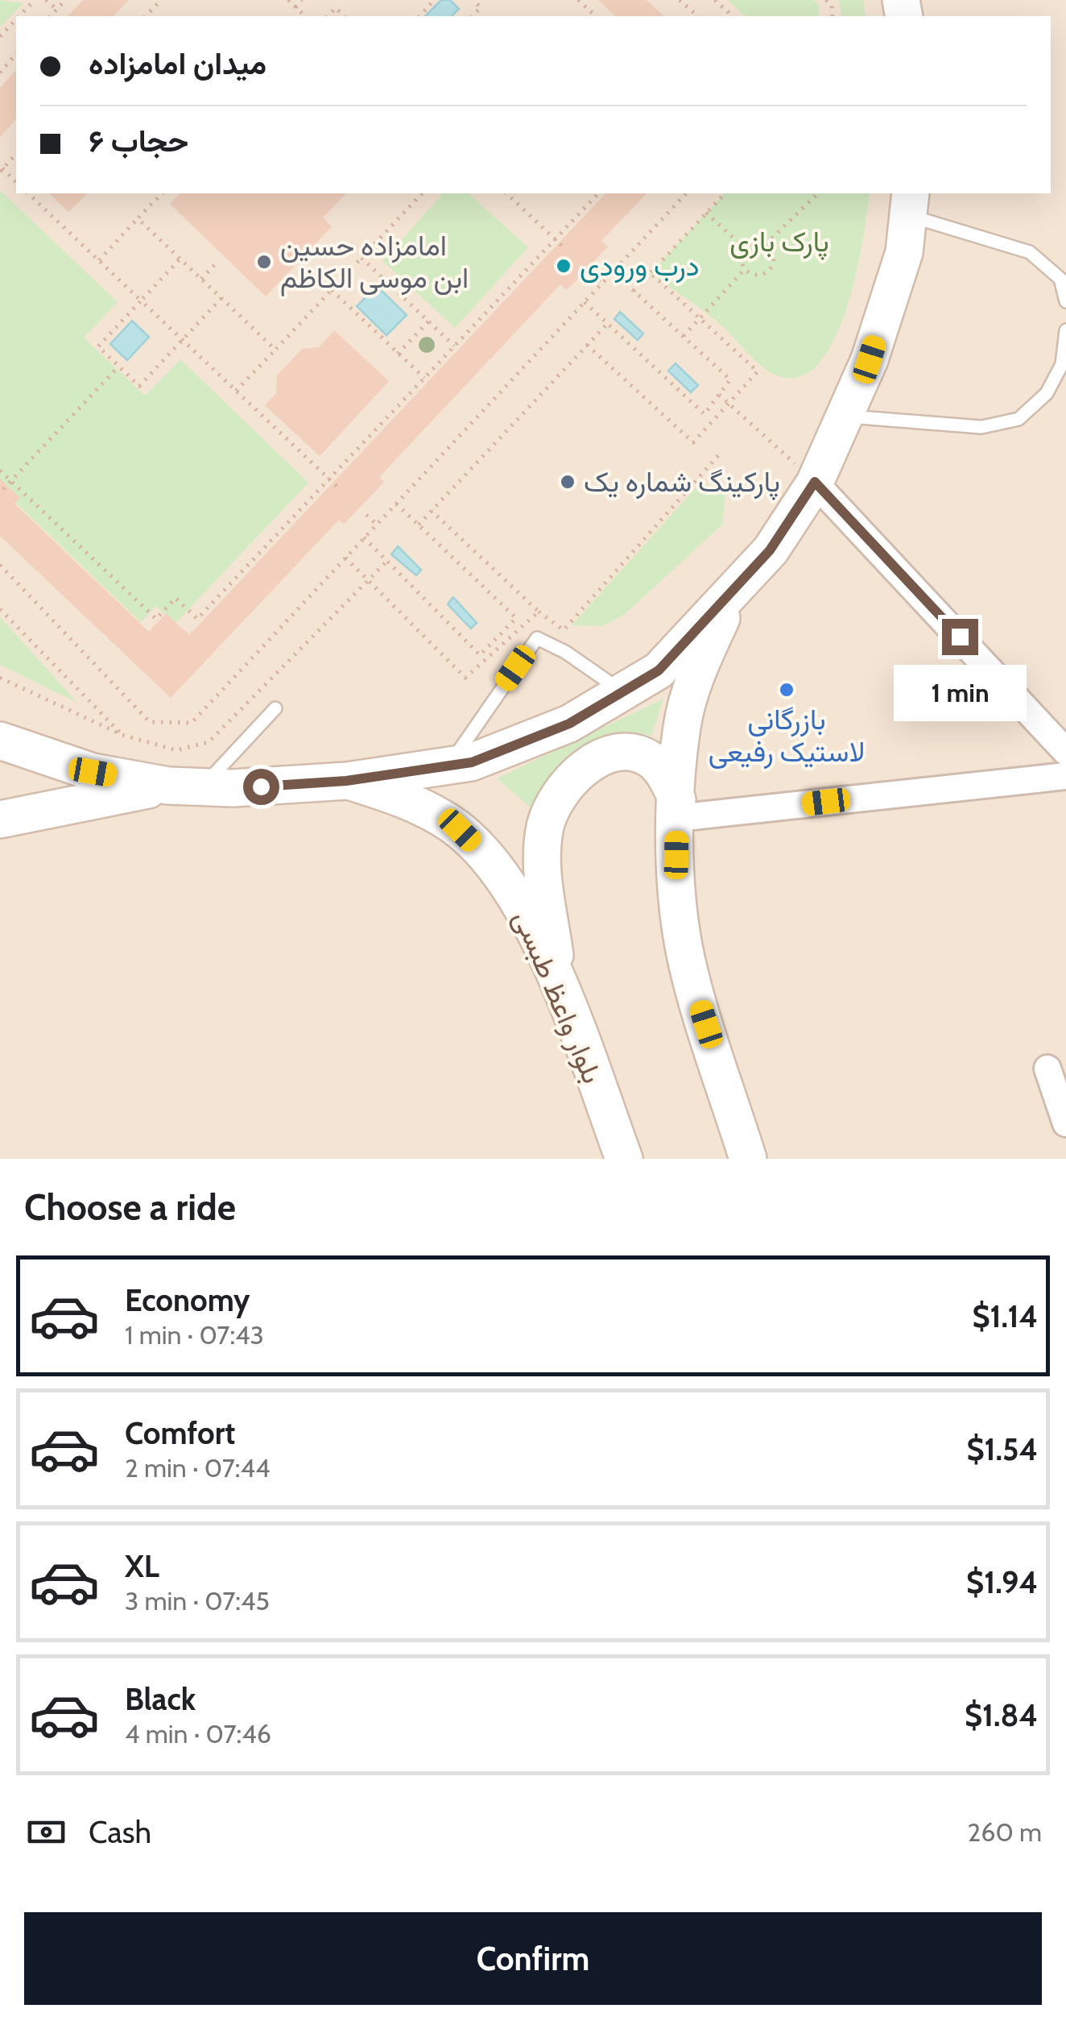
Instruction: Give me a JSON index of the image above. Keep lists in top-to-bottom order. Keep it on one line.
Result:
{"streets":{"main road":["بلوار واعظ طبسی"]},"parks":["پارک بازی"],"places":["امامزاده حسین ابن موسی الکاظم","درب ورودی","پارکینگ شماره یک","بازرگانی لاستیک رفیعی"],"page":{"banner":["میدان امامزاده","حجاب ۶"],"bubble":"1 min","heading":"Choose a ride","list":[{"name":"Economy","note":"1 min · 07:43","value":"$1.14"},{"name":"Comfort","note":"2 min · 07:44","value":"$1.54"},{"name":"XL","note":"3 min · 07:45","value":"$1.94"},{"name":"Black","note":"4 min · 07:46","value":"$1.84"}],"pay":["Cash","260 m"],"buttons":"Confirm"}}
